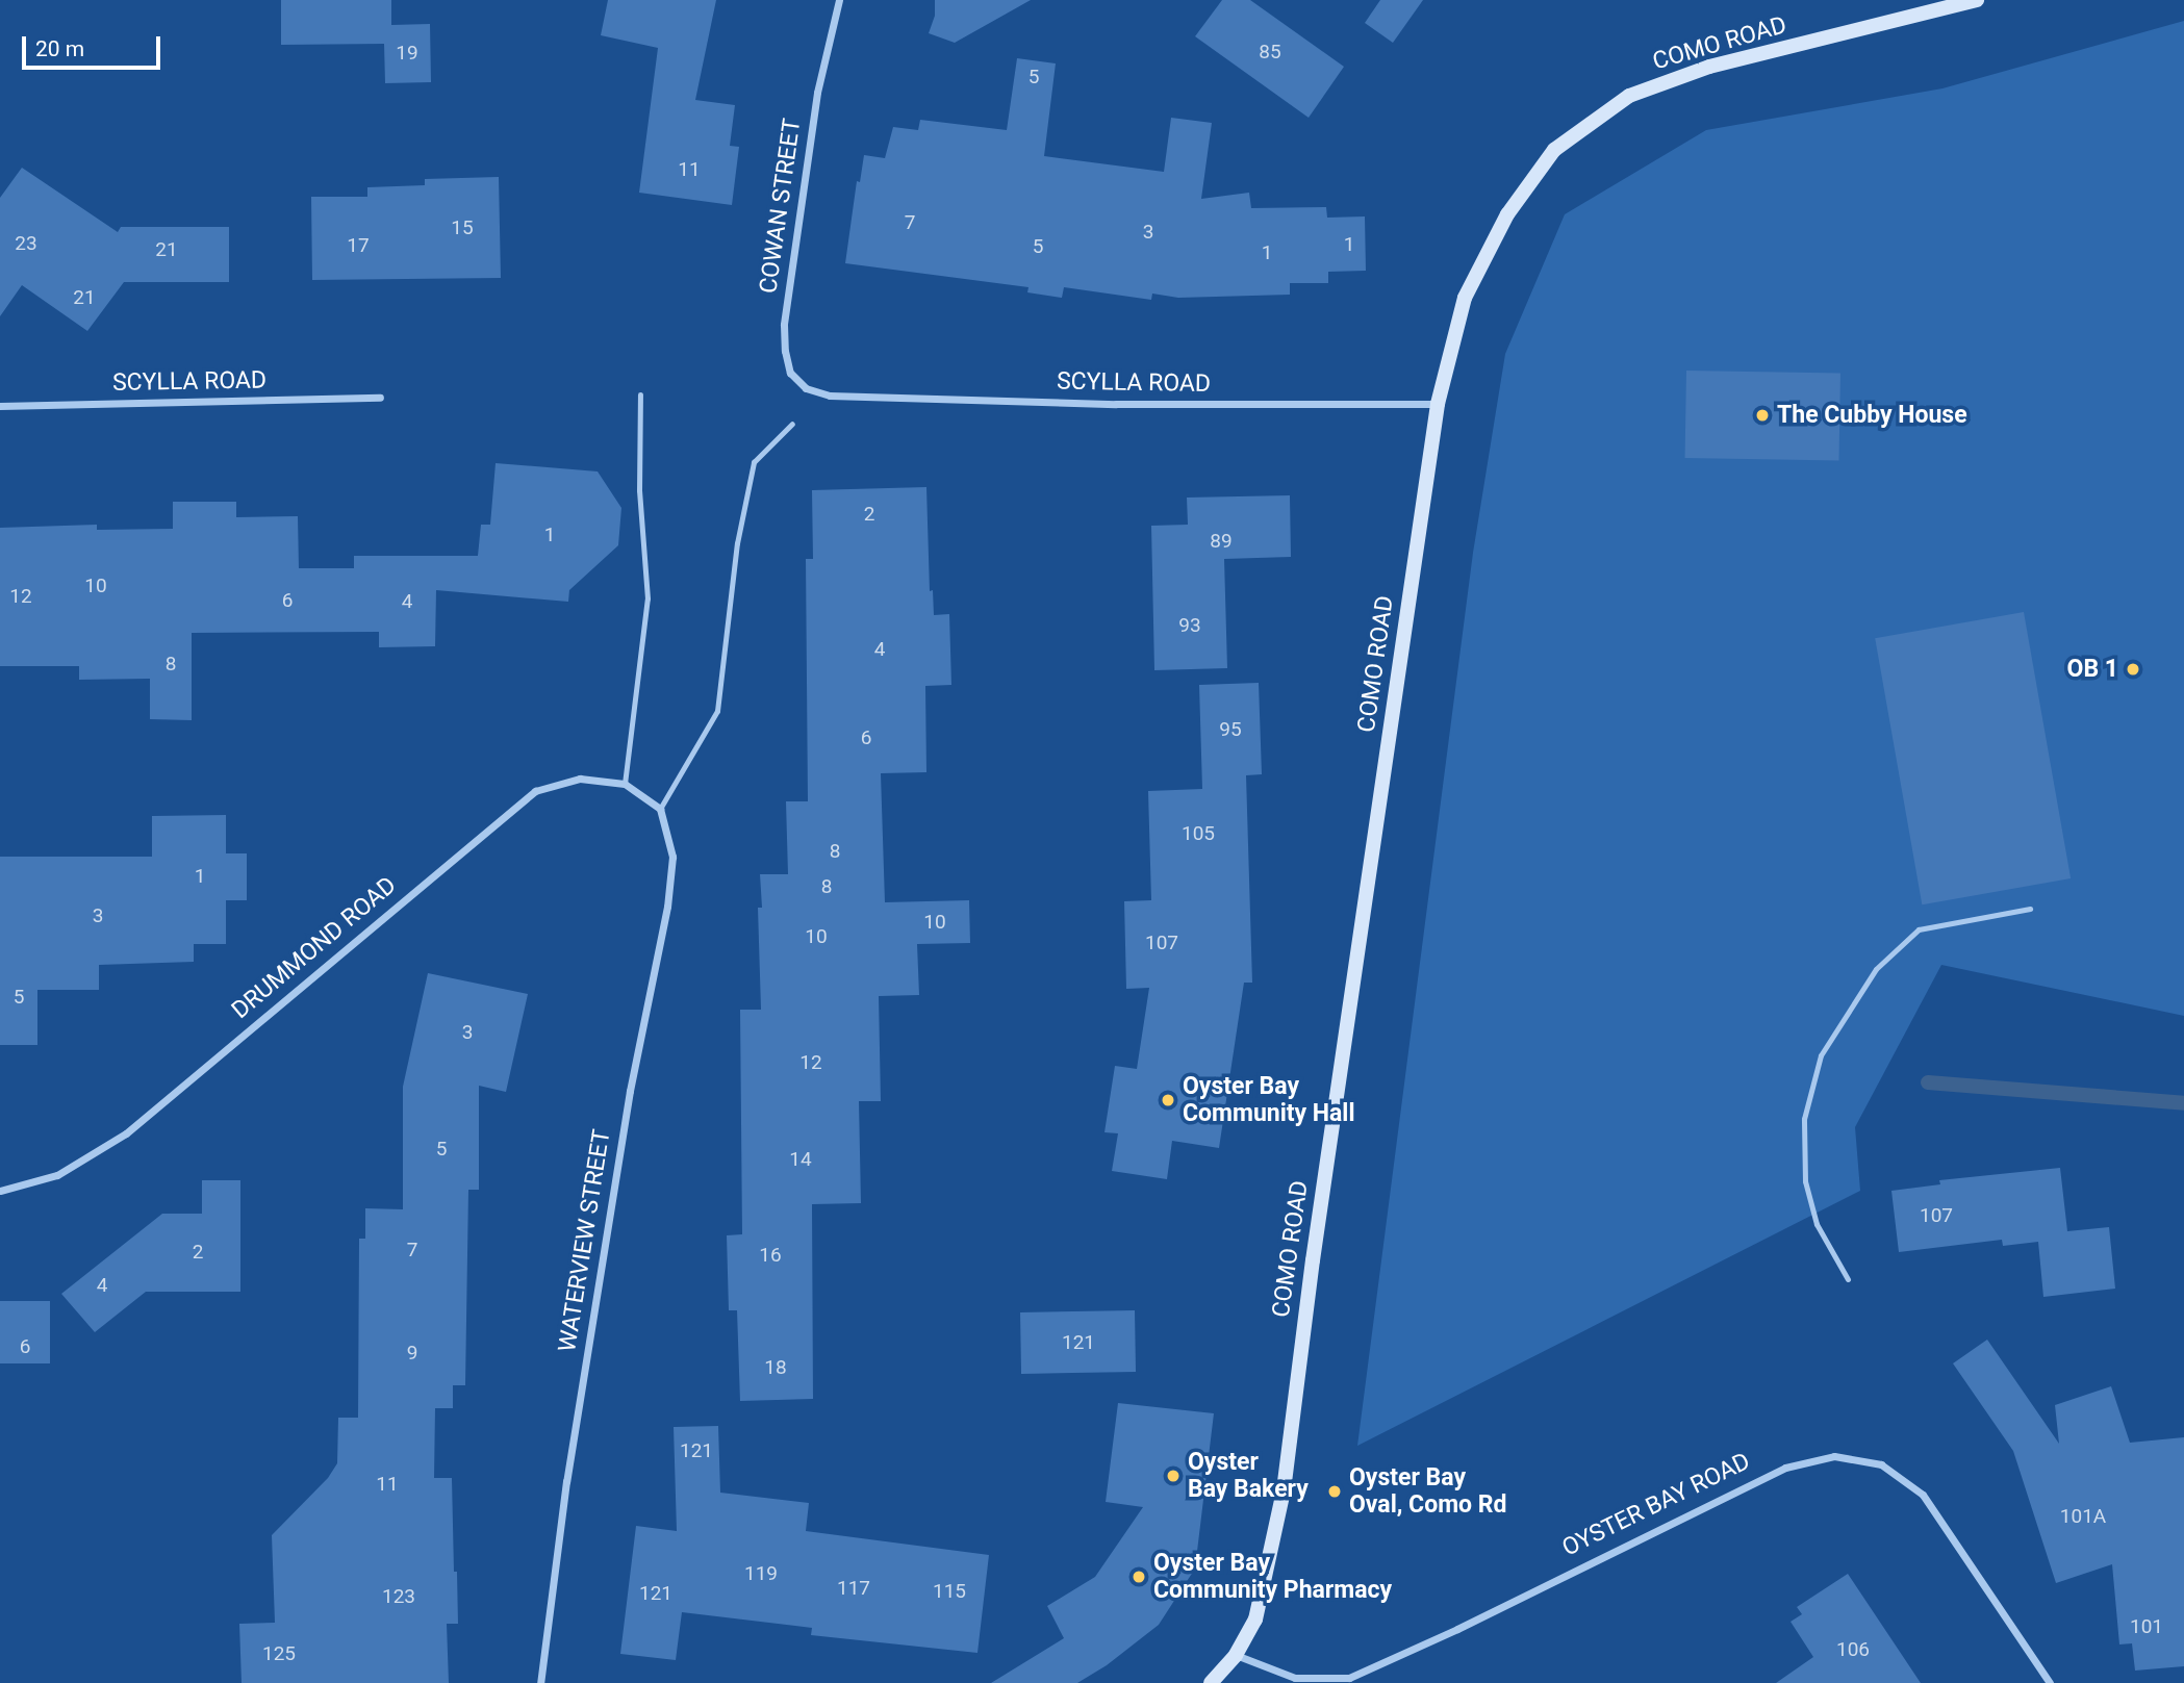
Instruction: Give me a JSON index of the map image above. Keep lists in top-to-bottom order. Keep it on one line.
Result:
{"streets":{"street":["COMO ROAD","COWAN STREET","SCYLLA ROAD","DRUMMOND ROAD","WATERVIEW STREET","OYSTER BAY ROAD"]},"crossings":[["COMO ROAD","SCYLLA ROAD"],["COMO ROAD","OYSTER BAY ROAD"],["COWAN STREET","SCYLLA ROAD"],["DRUMMOND ROAD","WATERVIEW STREET"]],"places":["The Cubby House","OB 1","Oyster Bay Community Hall","Oyster Bay Bakery","Oyster Bay Oval, Como Rd","Oyster Bay Community Pharmacy"],"house_numbers":["85","19","5","11","7","15","3","23","1","17","5","21","1","21","2","1","89","10","12","6","4","93","4","8","95","6","105","8","1","8","3","10","10","107","5","3","12","5","14","107","7","2","16","4","121","6","9","18","121","11","101A","119","117","115","121","123","101","106","125"],"scale_bar":"20 m"}
